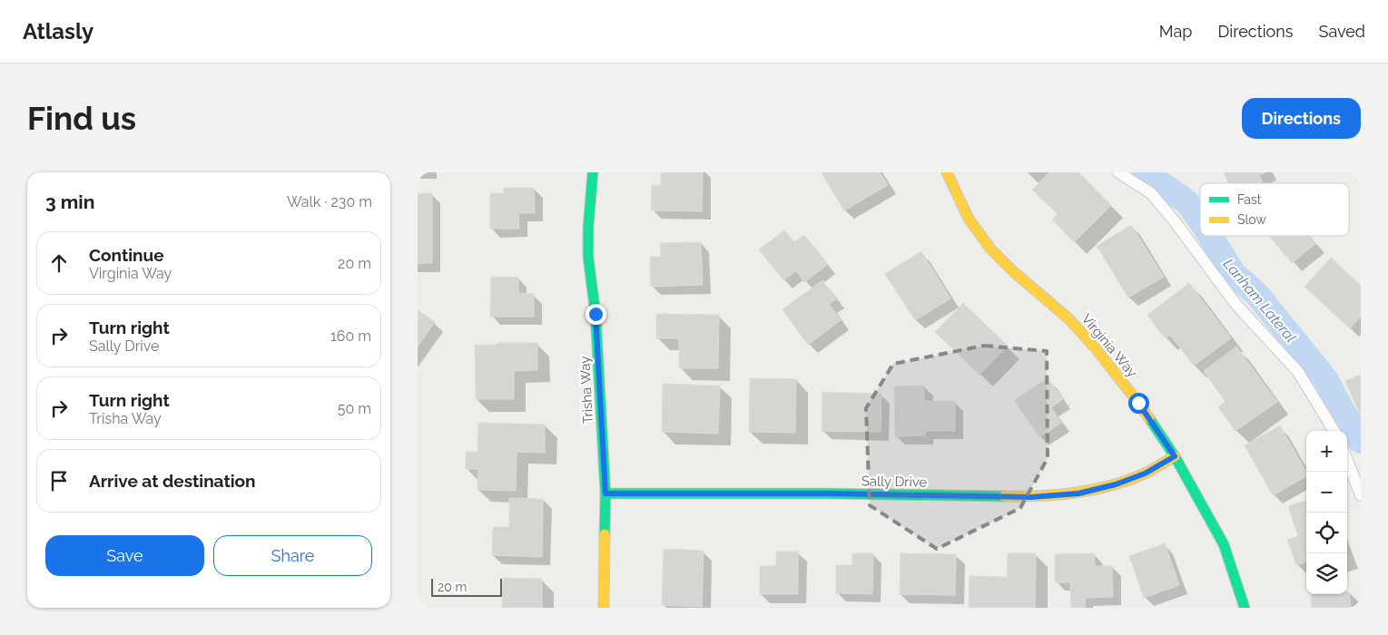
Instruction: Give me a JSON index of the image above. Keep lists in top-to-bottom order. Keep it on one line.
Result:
{"streets":{"street":["Virginia Way","Trisha Way","Sally Drive"]},"crossings":[["Virginia Way","Sally Drive"],["Trisha Way","Sally Drive"]],"water":["Lanham Lateral"],"legend":["Fast","Slow"],"scale_bar":"20 m","page":{"header":"Atlasly","nav":["Map","Directions","Saved"],"buttons":["Directions",["Save","Share"]],"title":"Find us","heading":["3 min","Walk · 230 m"],"list":[["Continue","Virginia Way","20 m"],["Turn right","Sally Drive","160 m"],["Turn right","Trisha Way","50 m"],"Arrive at destination"],"map_buttons":["+","−"],"scale":"20 m"}}
